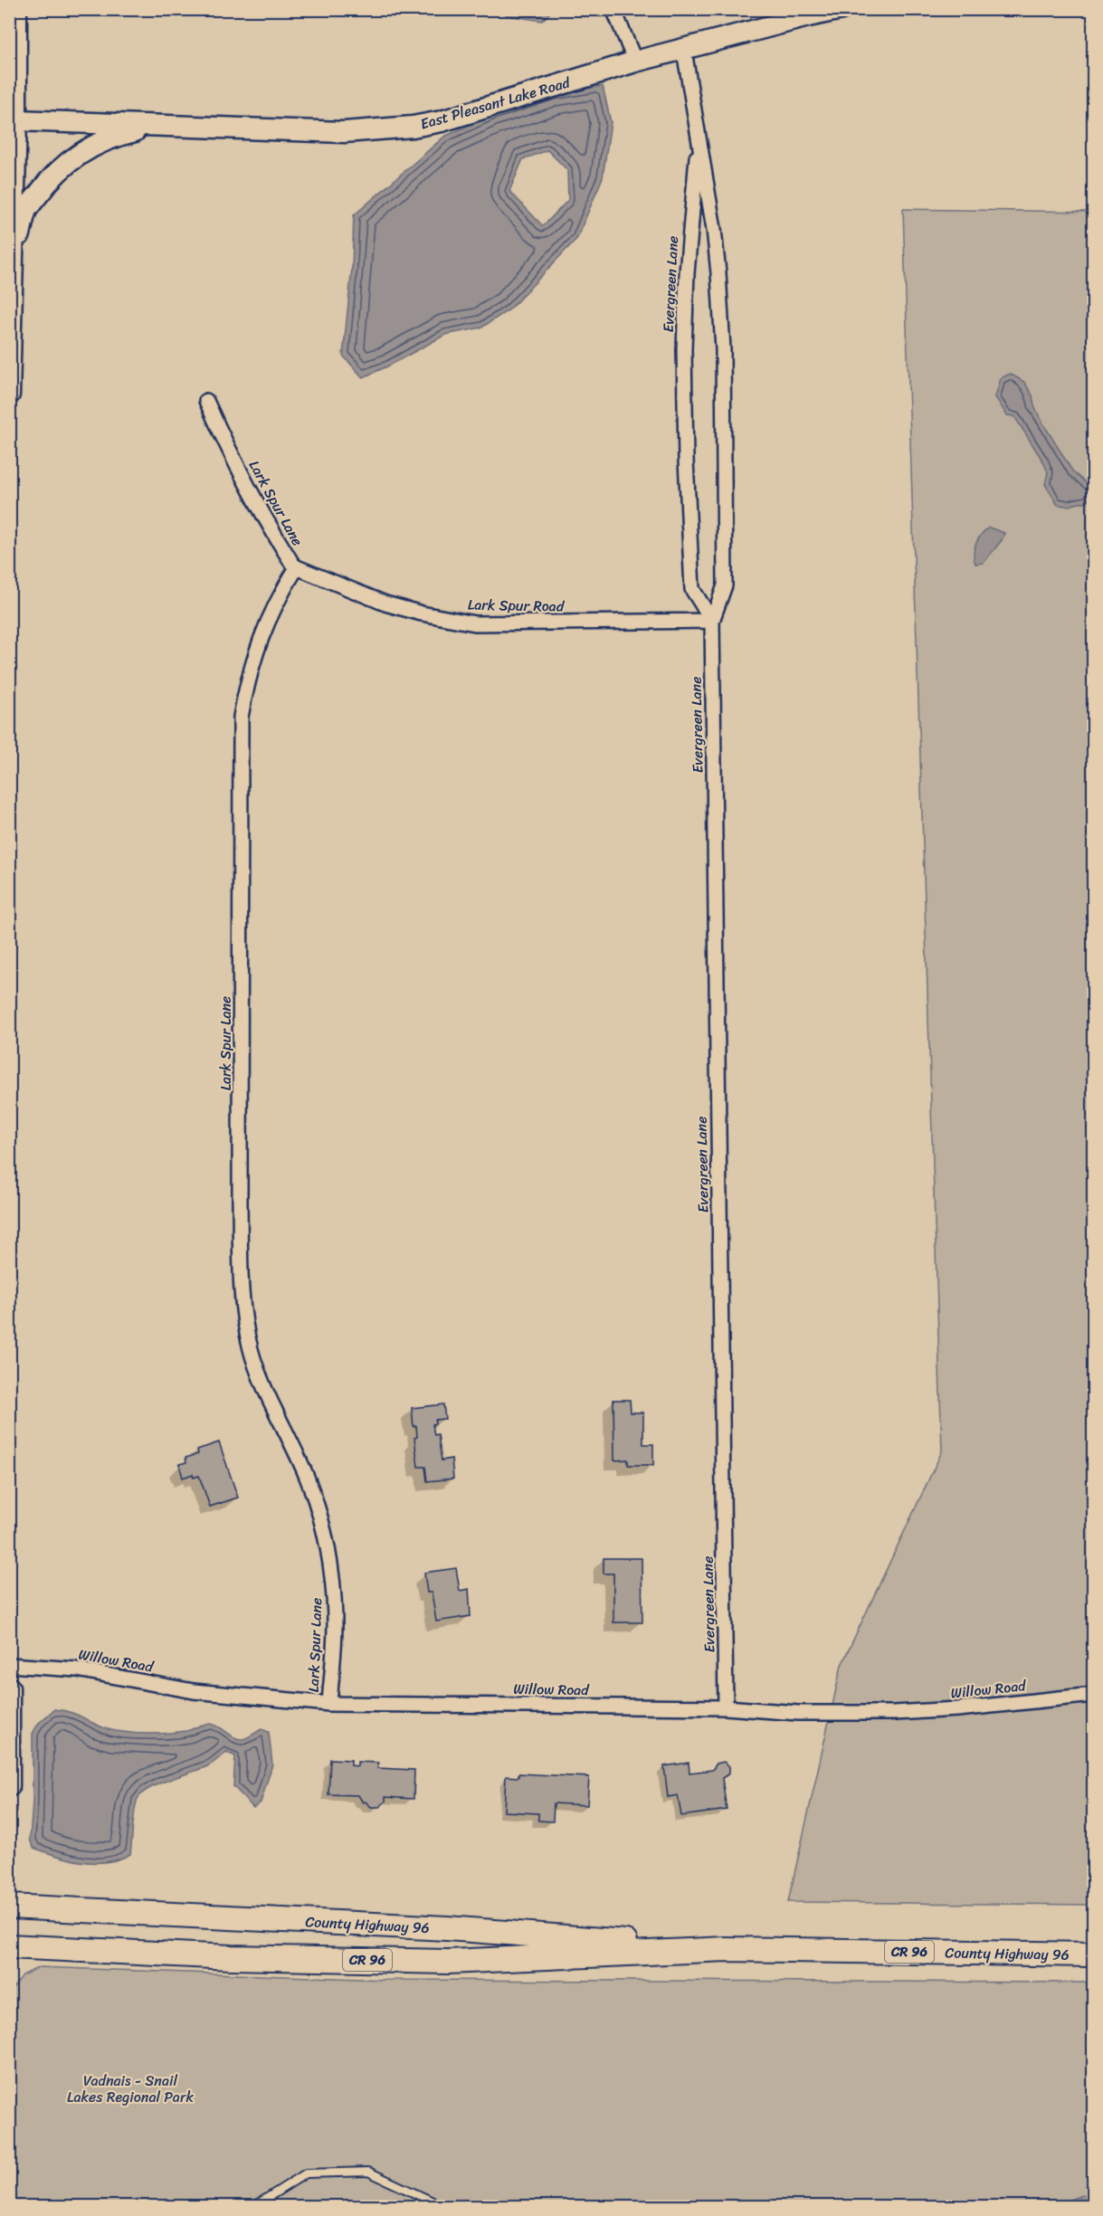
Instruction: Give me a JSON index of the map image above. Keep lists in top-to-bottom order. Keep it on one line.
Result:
{"streets":{"main road":["County Highway 96","CR 96"],"street":["East Pleasant Lake Road","Evergreen Lane","Lark Spur Lane","Lark Spur Road","Willow Road"]},"crossings":[["East Pleasant Lake Road","Evergreen Lane"],["Evergreen Lane","Lark Spur Road"],["Evergreen Lane","Willow Road"],["Lark Spur Lane","Lark Spur Road"],["Lark Spur Lane","Willow Road"]],"parks":["Vadnais - Snail Lakes Regional Park"]}
